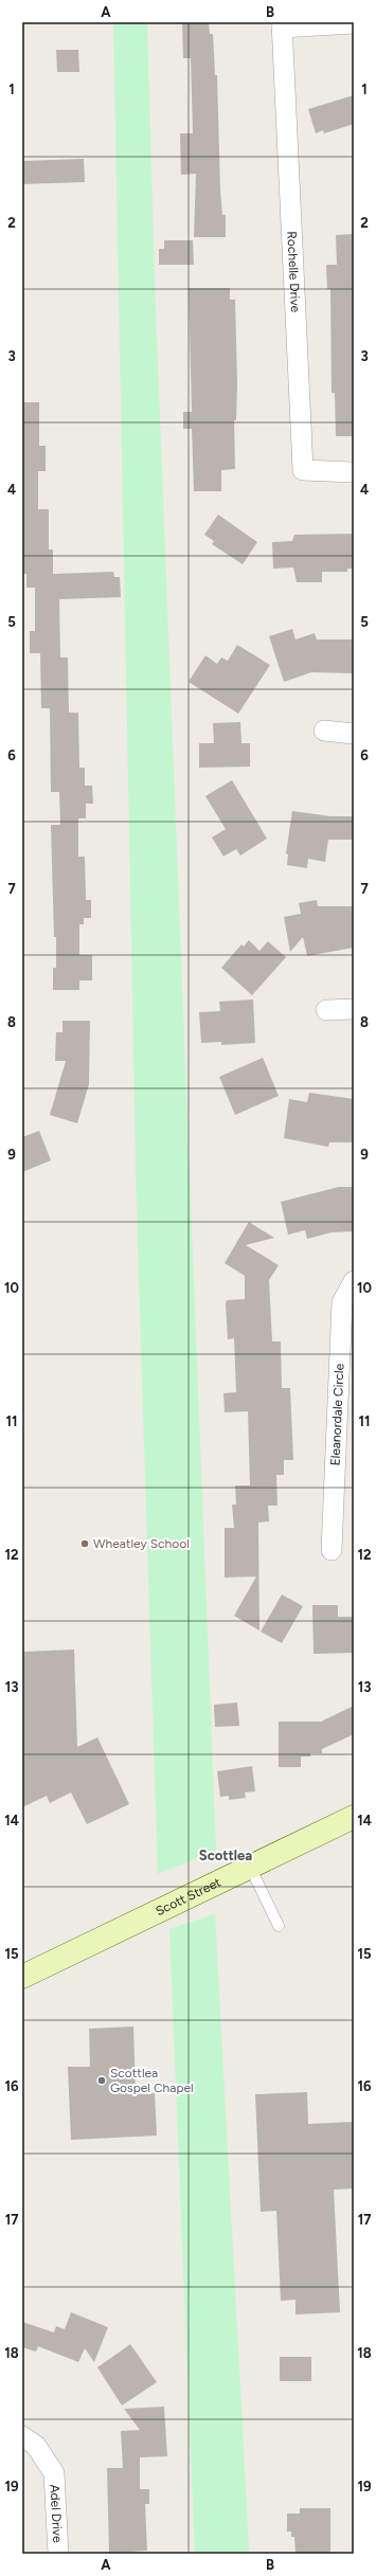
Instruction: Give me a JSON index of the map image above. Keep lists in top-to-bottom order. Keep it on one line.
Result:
{"streets":{"main road":["Scott Street"],"street":["Rochelle Drive","Eleanordale Circle","Adel Drive"]},"districts":["Scottlea"],"places":["Wheatley School","Scottlea Gospel Chapel"],"grid":{"columns":["A","B"],"rows":["1","2","3","4","5","6","7","8","9","10","11","12","13","14","15","16","17","18","19"]}}
